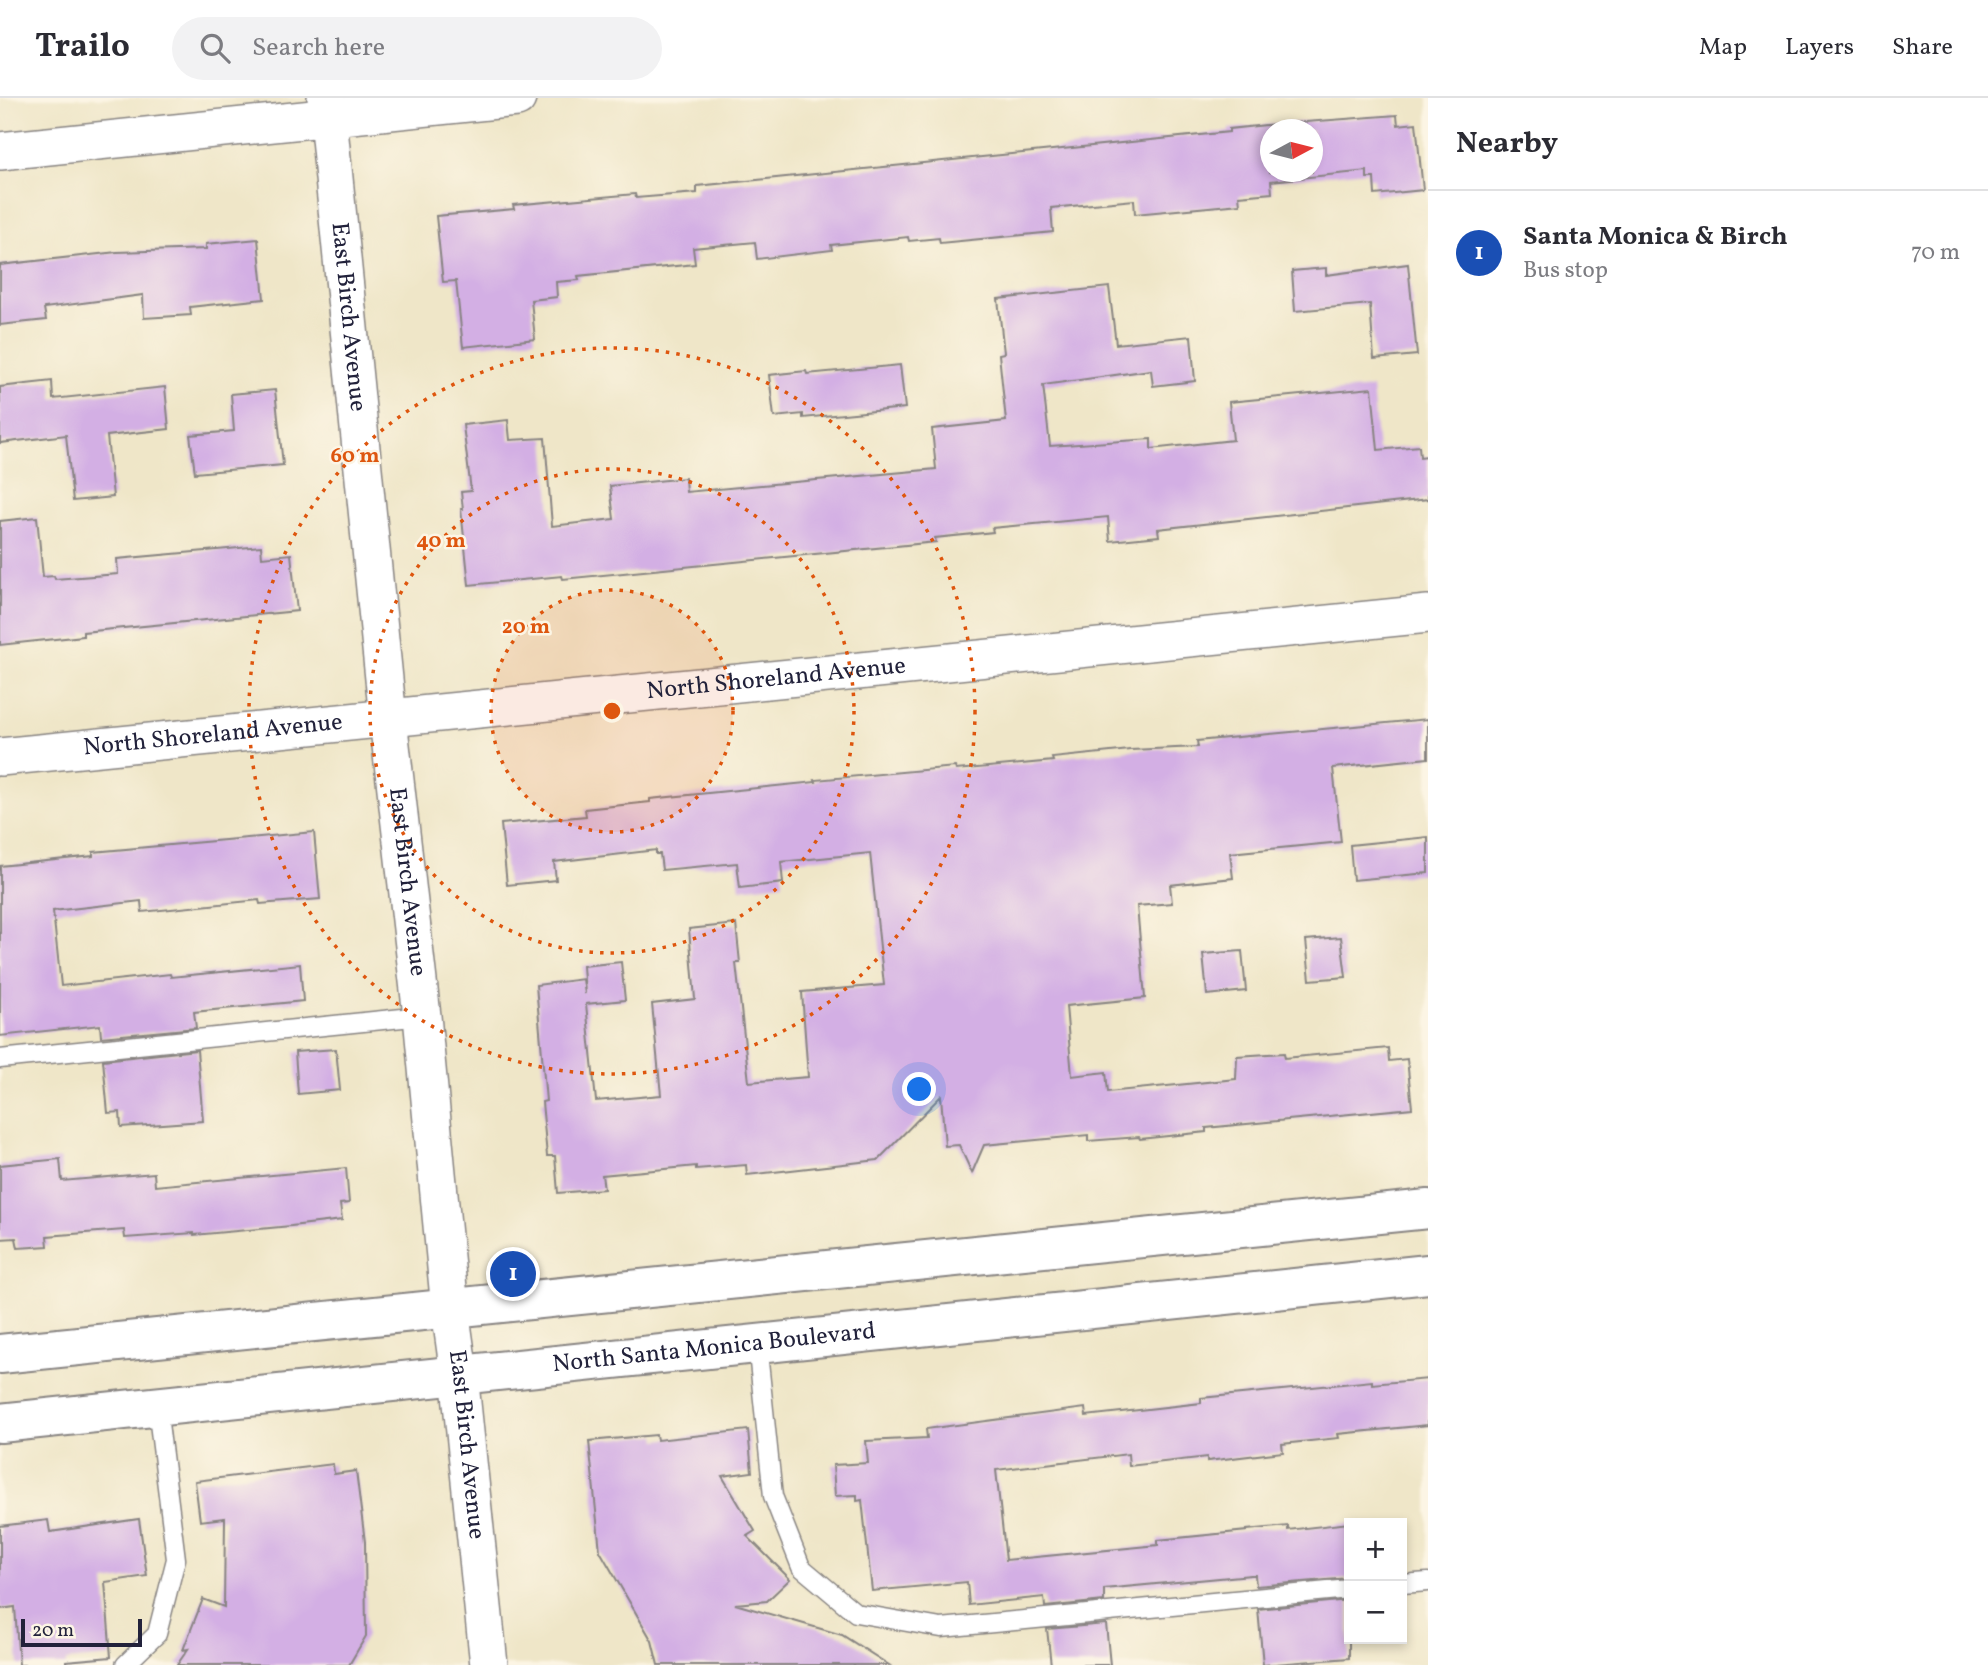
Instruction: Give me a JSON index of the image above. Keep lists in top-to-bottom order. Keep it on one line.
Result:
{"streets":{"street":["East Birch Avenue","North Shoreland Avenue","North Santa Monica Boulevard"]},"crossings":[["East Birch Avenue","North Shoreland Avenue"],["East Birch Avenue","North Santa Monica Boulevard"]],"scale_bar":"20 m","north":"right","page":{"header":"Trailo","search":"Search here","nav":["Map","Layers","Share"],"heading":"Nearby","list":[{"mark":"1","name":"Santa Monica & Birch","note":"Bus stop","value":"70 m"}],"pins":"1","map_buttons":["+","−"],"scale":"20 m"},"rings":["60 m","40 m","20 m"]}
